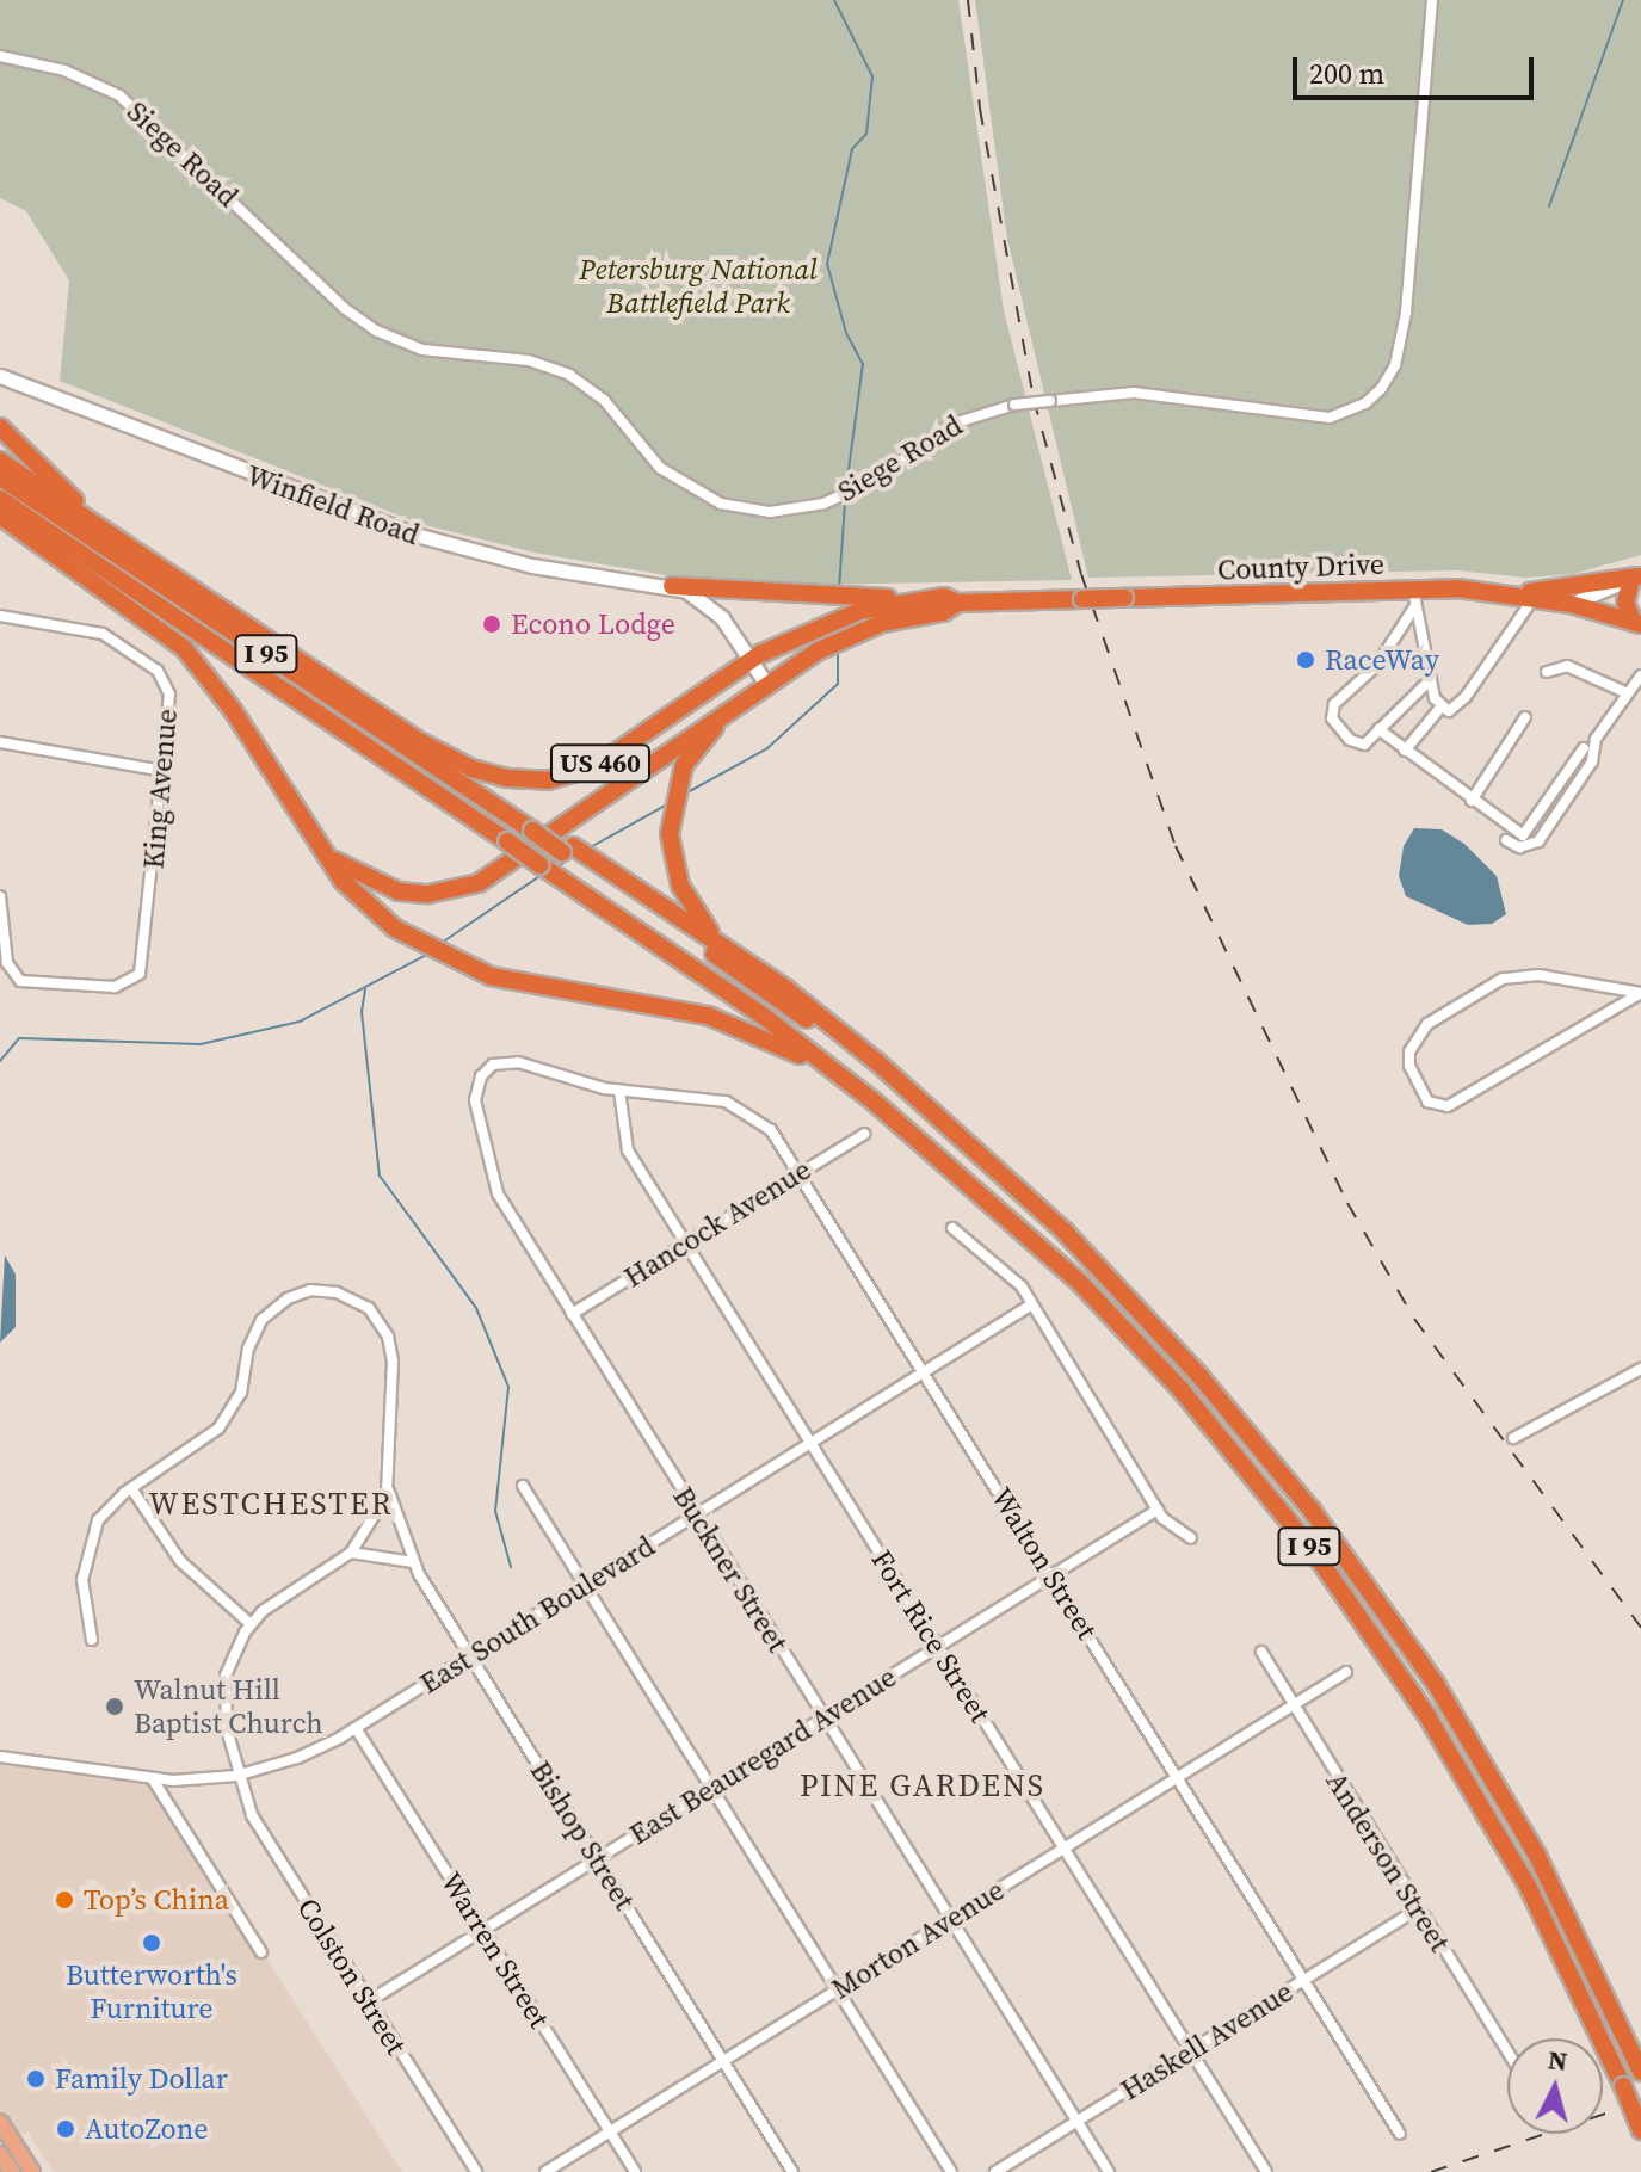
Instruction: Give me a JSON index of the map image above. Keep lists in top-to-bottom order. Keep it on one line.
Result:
{"streets":{"highway":["County Drive","I 95","US 460"],"main road":["Winfield Road"],"street":["Siege Road","King Avenue","Hancock Avenue","Walton Street","Buckner Street","East South Boulevard","Fort Rice Street","East Beauregard Avenue","Bishop Street","Anderson Street","Morton Avenue","Warren Street","Colston Street","Haskell Avenue"]},"crossings":[["County Drive","US 460"],["Hancock Avenue","Walton Street"],["Hancock Avenue","Buckner Street"],["Hancock Avenue","Fort Rice Street"],["Walton Street","Buckner Street"],["Walton Street","East South Boulevard"],["Walton Street","Fort Rice Street"],["Walton Street","East Beauregard Avenue"],["Walton Street","Morton Avenue"],["Walton Street","Haskell Avenue"],["Buckner Street","East South Boulevard"],["Buckner Street","Fort Rice Street"],["Buckner Street","East Beauregard Avenue"],["Buckner Street","Morton Avenue"],["Buckner Street","Haskell Avenue"],["East South Boulevard","Fort Rice Street"],["East South Boulevard","Bishop Street"],["East South Boulevard","Warren Street"],["East South Boulevard","Colston Street"],["Fort Rice Street","East Beauregard Avenue"],["Fort Rice Street","Morton Avenue"],["Fort Rice Street","Haskell Avenue"],["East Beauregard Avenue","Bishop Street"],["East Beauregard Avenue","Warren Street"],["East Beauregard Avenue","Colston Street"],["Bishop Street","Morton Avenue"],["Anderson Street","Morton Avenue"],["Anderson Street","Haskell Avenue"],["Morton Avenue","Warren Street"]],"districts":["WESTCHESTER","PINE GARDENS"],"parks":["Petersburg National Battlefield Park"],"places":["Econo Lodge","RaceWay","Walnut Hill Baptist Church","Top’s China","Butterworth's Furniture","Family Dollar","AutoZone"],"scale_bar":"200 m","north":"top"}
